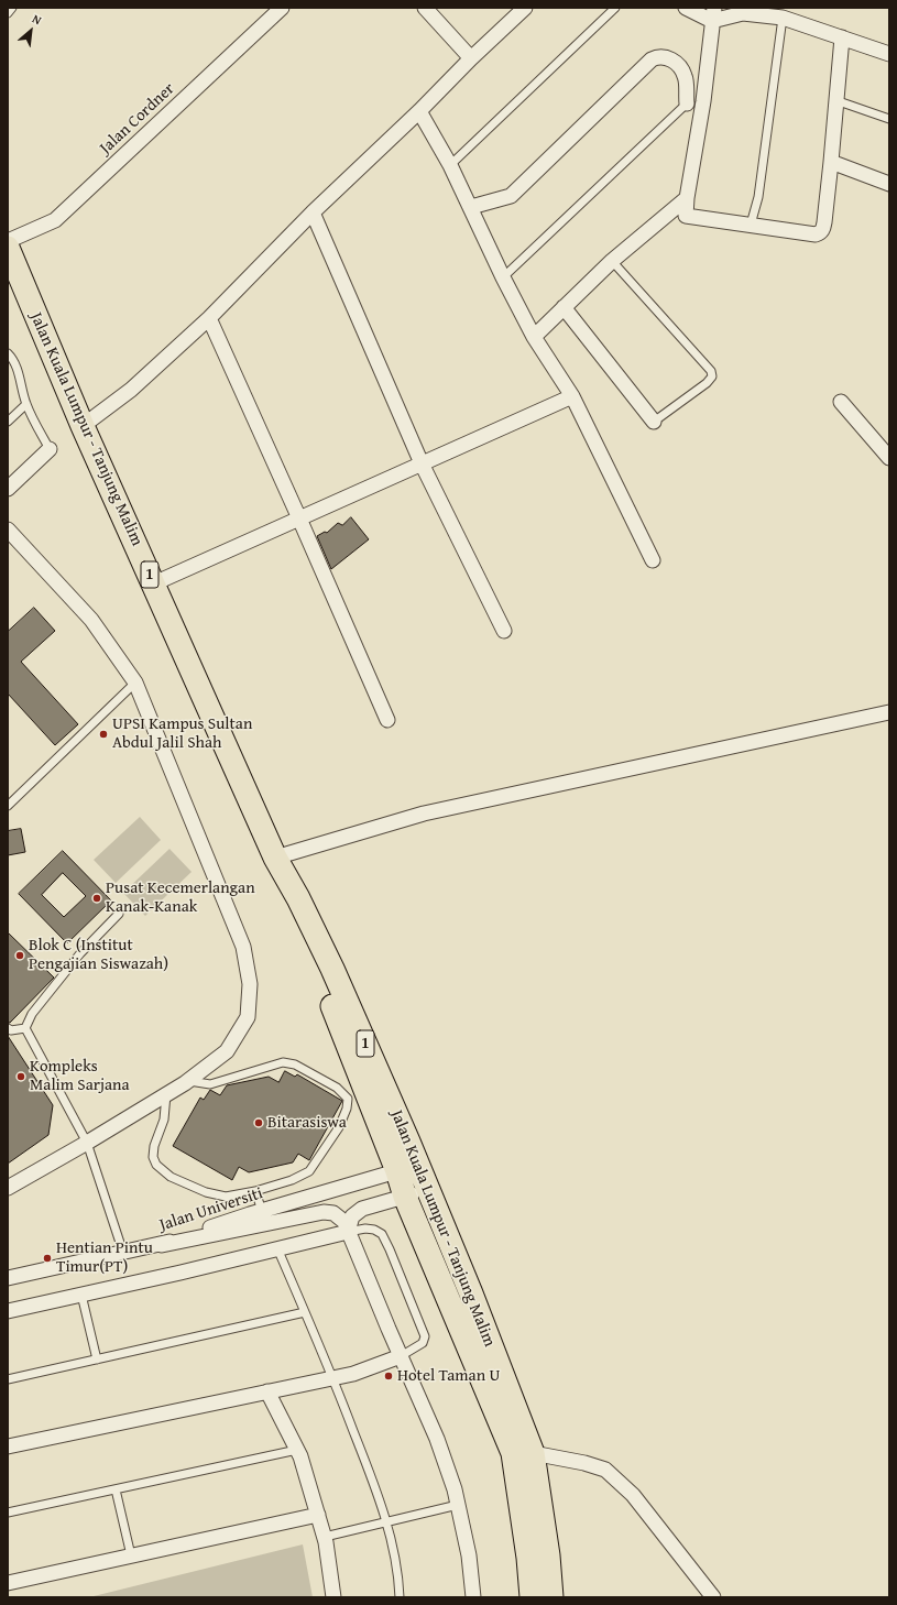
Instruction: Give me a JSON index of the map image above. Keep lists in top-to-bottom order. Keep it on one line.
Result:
{"streets":{"main road":["Jalan Kuala Lumpur - Tanjung Malim","1"],"street":["Jalan Cordner","Jalan Universiti"]},"crossings":[["Jalan Kuala Lumpur - Tanjung Malim","Jalan Universiti"]],"places":["UPSI Kampus Sultan Abdul Jalil Shah","Pusat Kecemerlangan Kanak-Kanak","Blok C (Institut Pengajian Siswazah)","Kompleks Malim Sarjana","Bitarasiswa","Hentian Pintu Timur(PT)","Hotel Taman U"],"north":"top right"}
